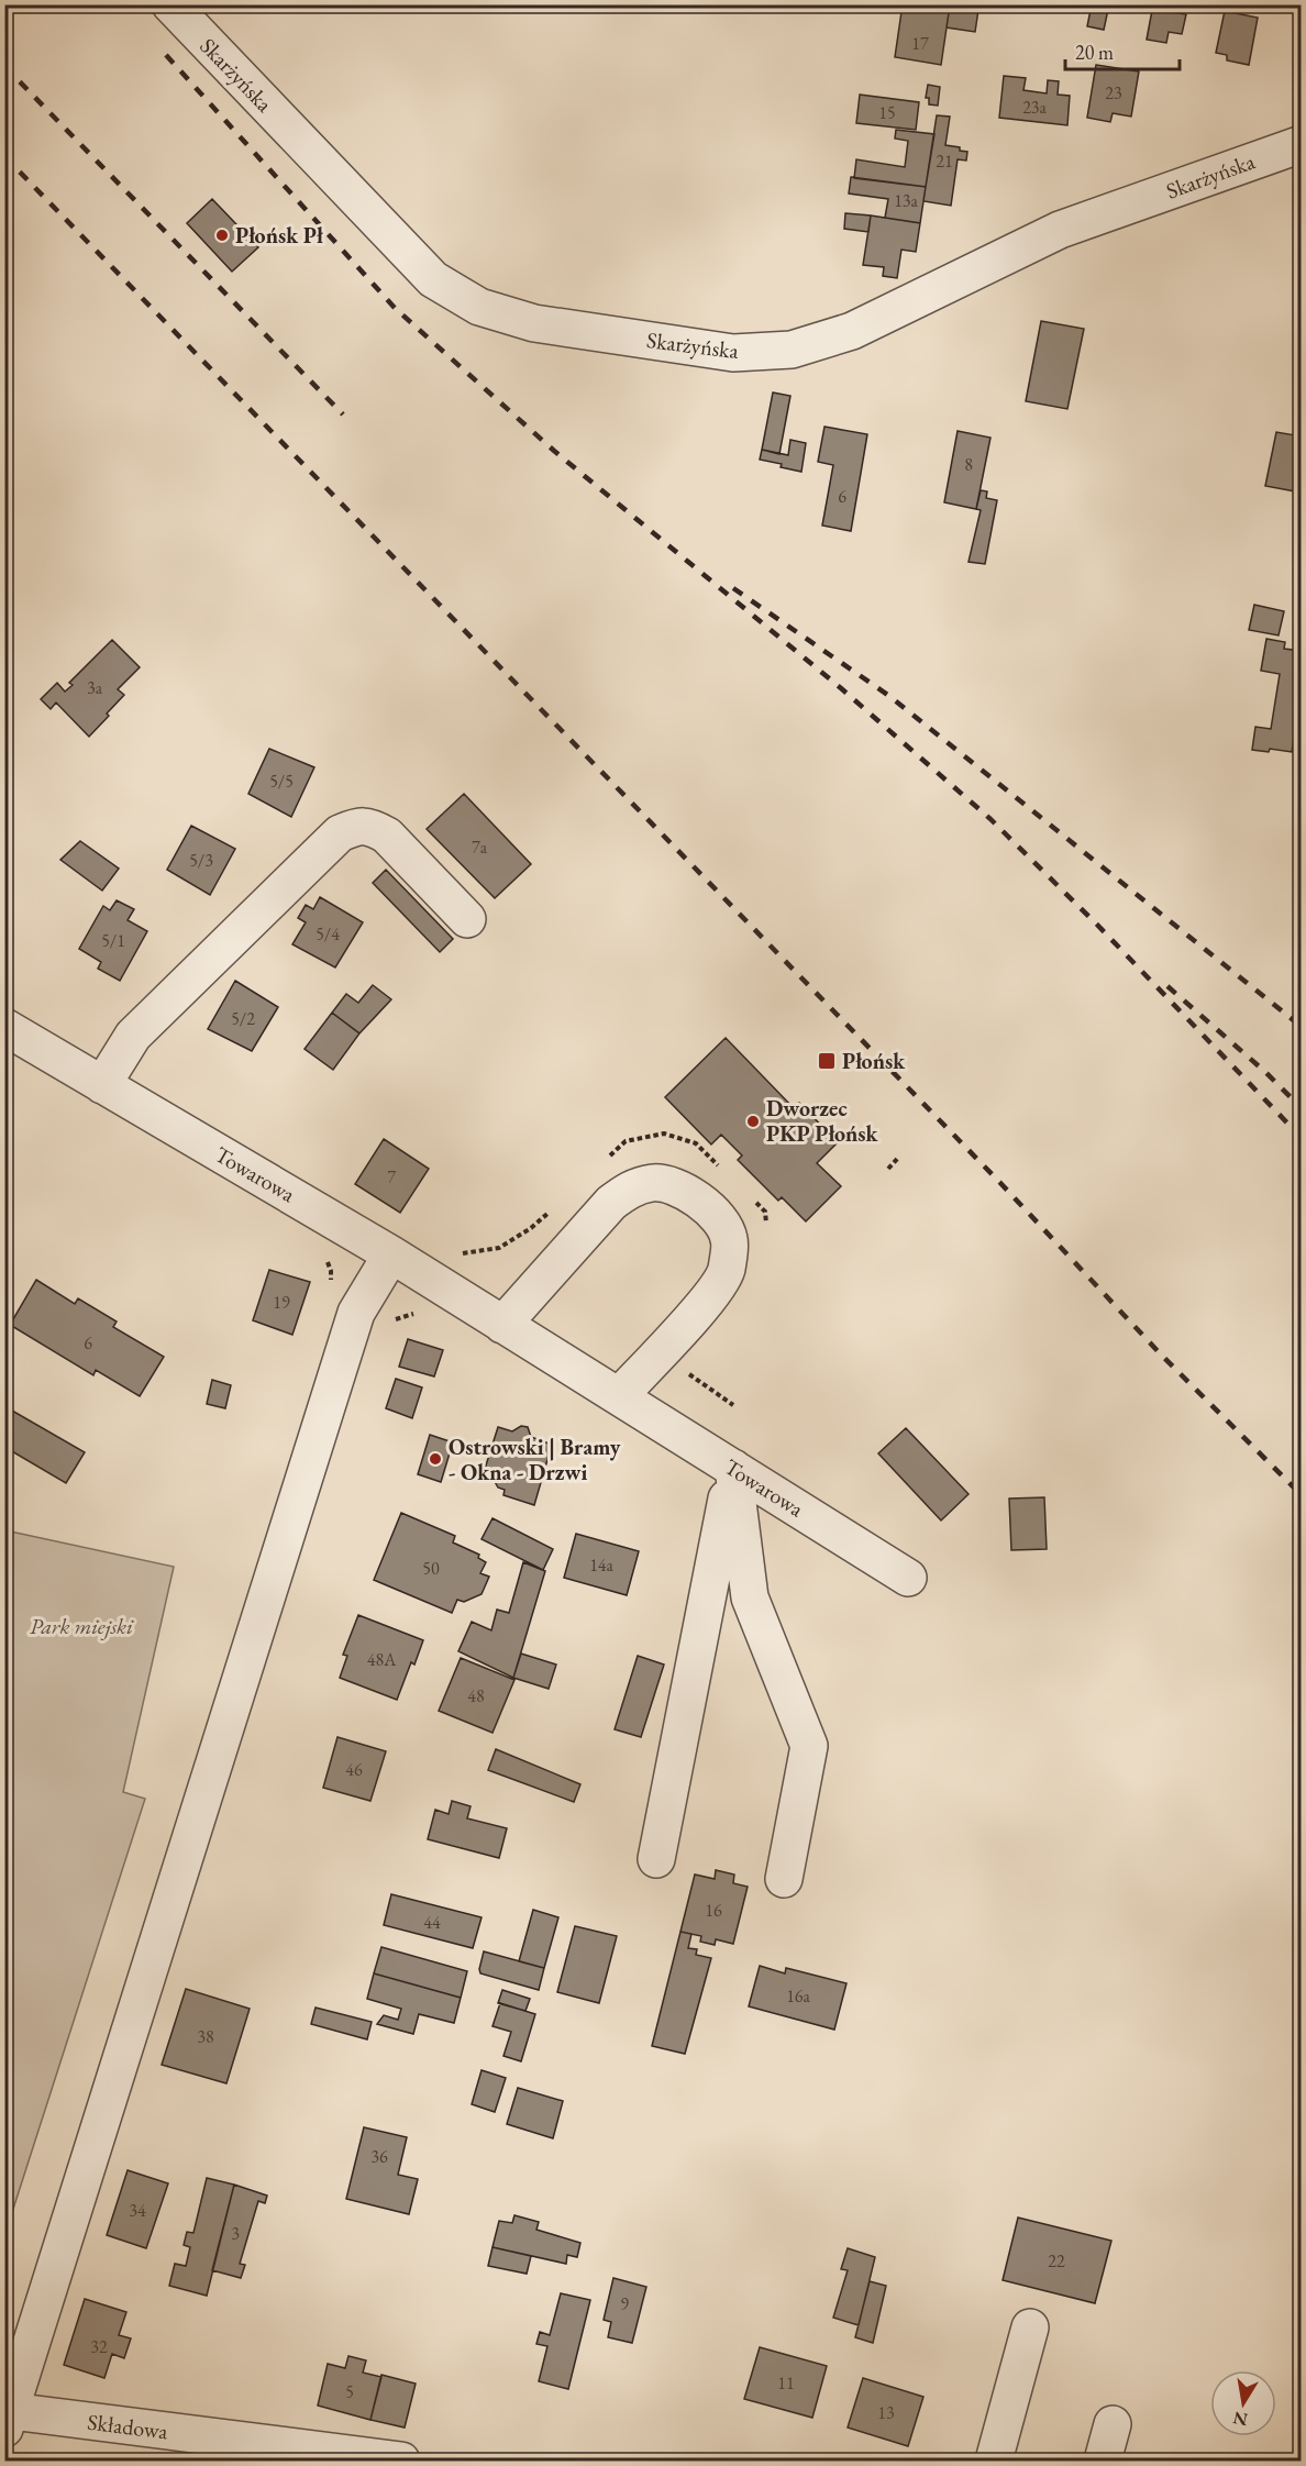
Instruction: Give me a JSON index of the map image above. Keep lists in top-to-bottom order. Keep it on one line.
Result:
{"streets":{"street":["Skarżyńska","Towarowa","Składowa"]},"parks":["Park miejski"],"places":{"other":["Płońsk Pł","Dworzec PKP Płońsk","Ostrowski | Bramy - Okna - Drzwi"],"transit":["Płońsk"]},"house_numbers":["17","23","23a","15","21","13a","8","6","3a","5/5","7a","5/3","5/4","5/1","5/2","7","19","6","14a","50","48A","48","46","16","44","16a","38","36","34","3","22","9","32","11","5","13"],"scale_bar":"20 m","north":"bottom"}
